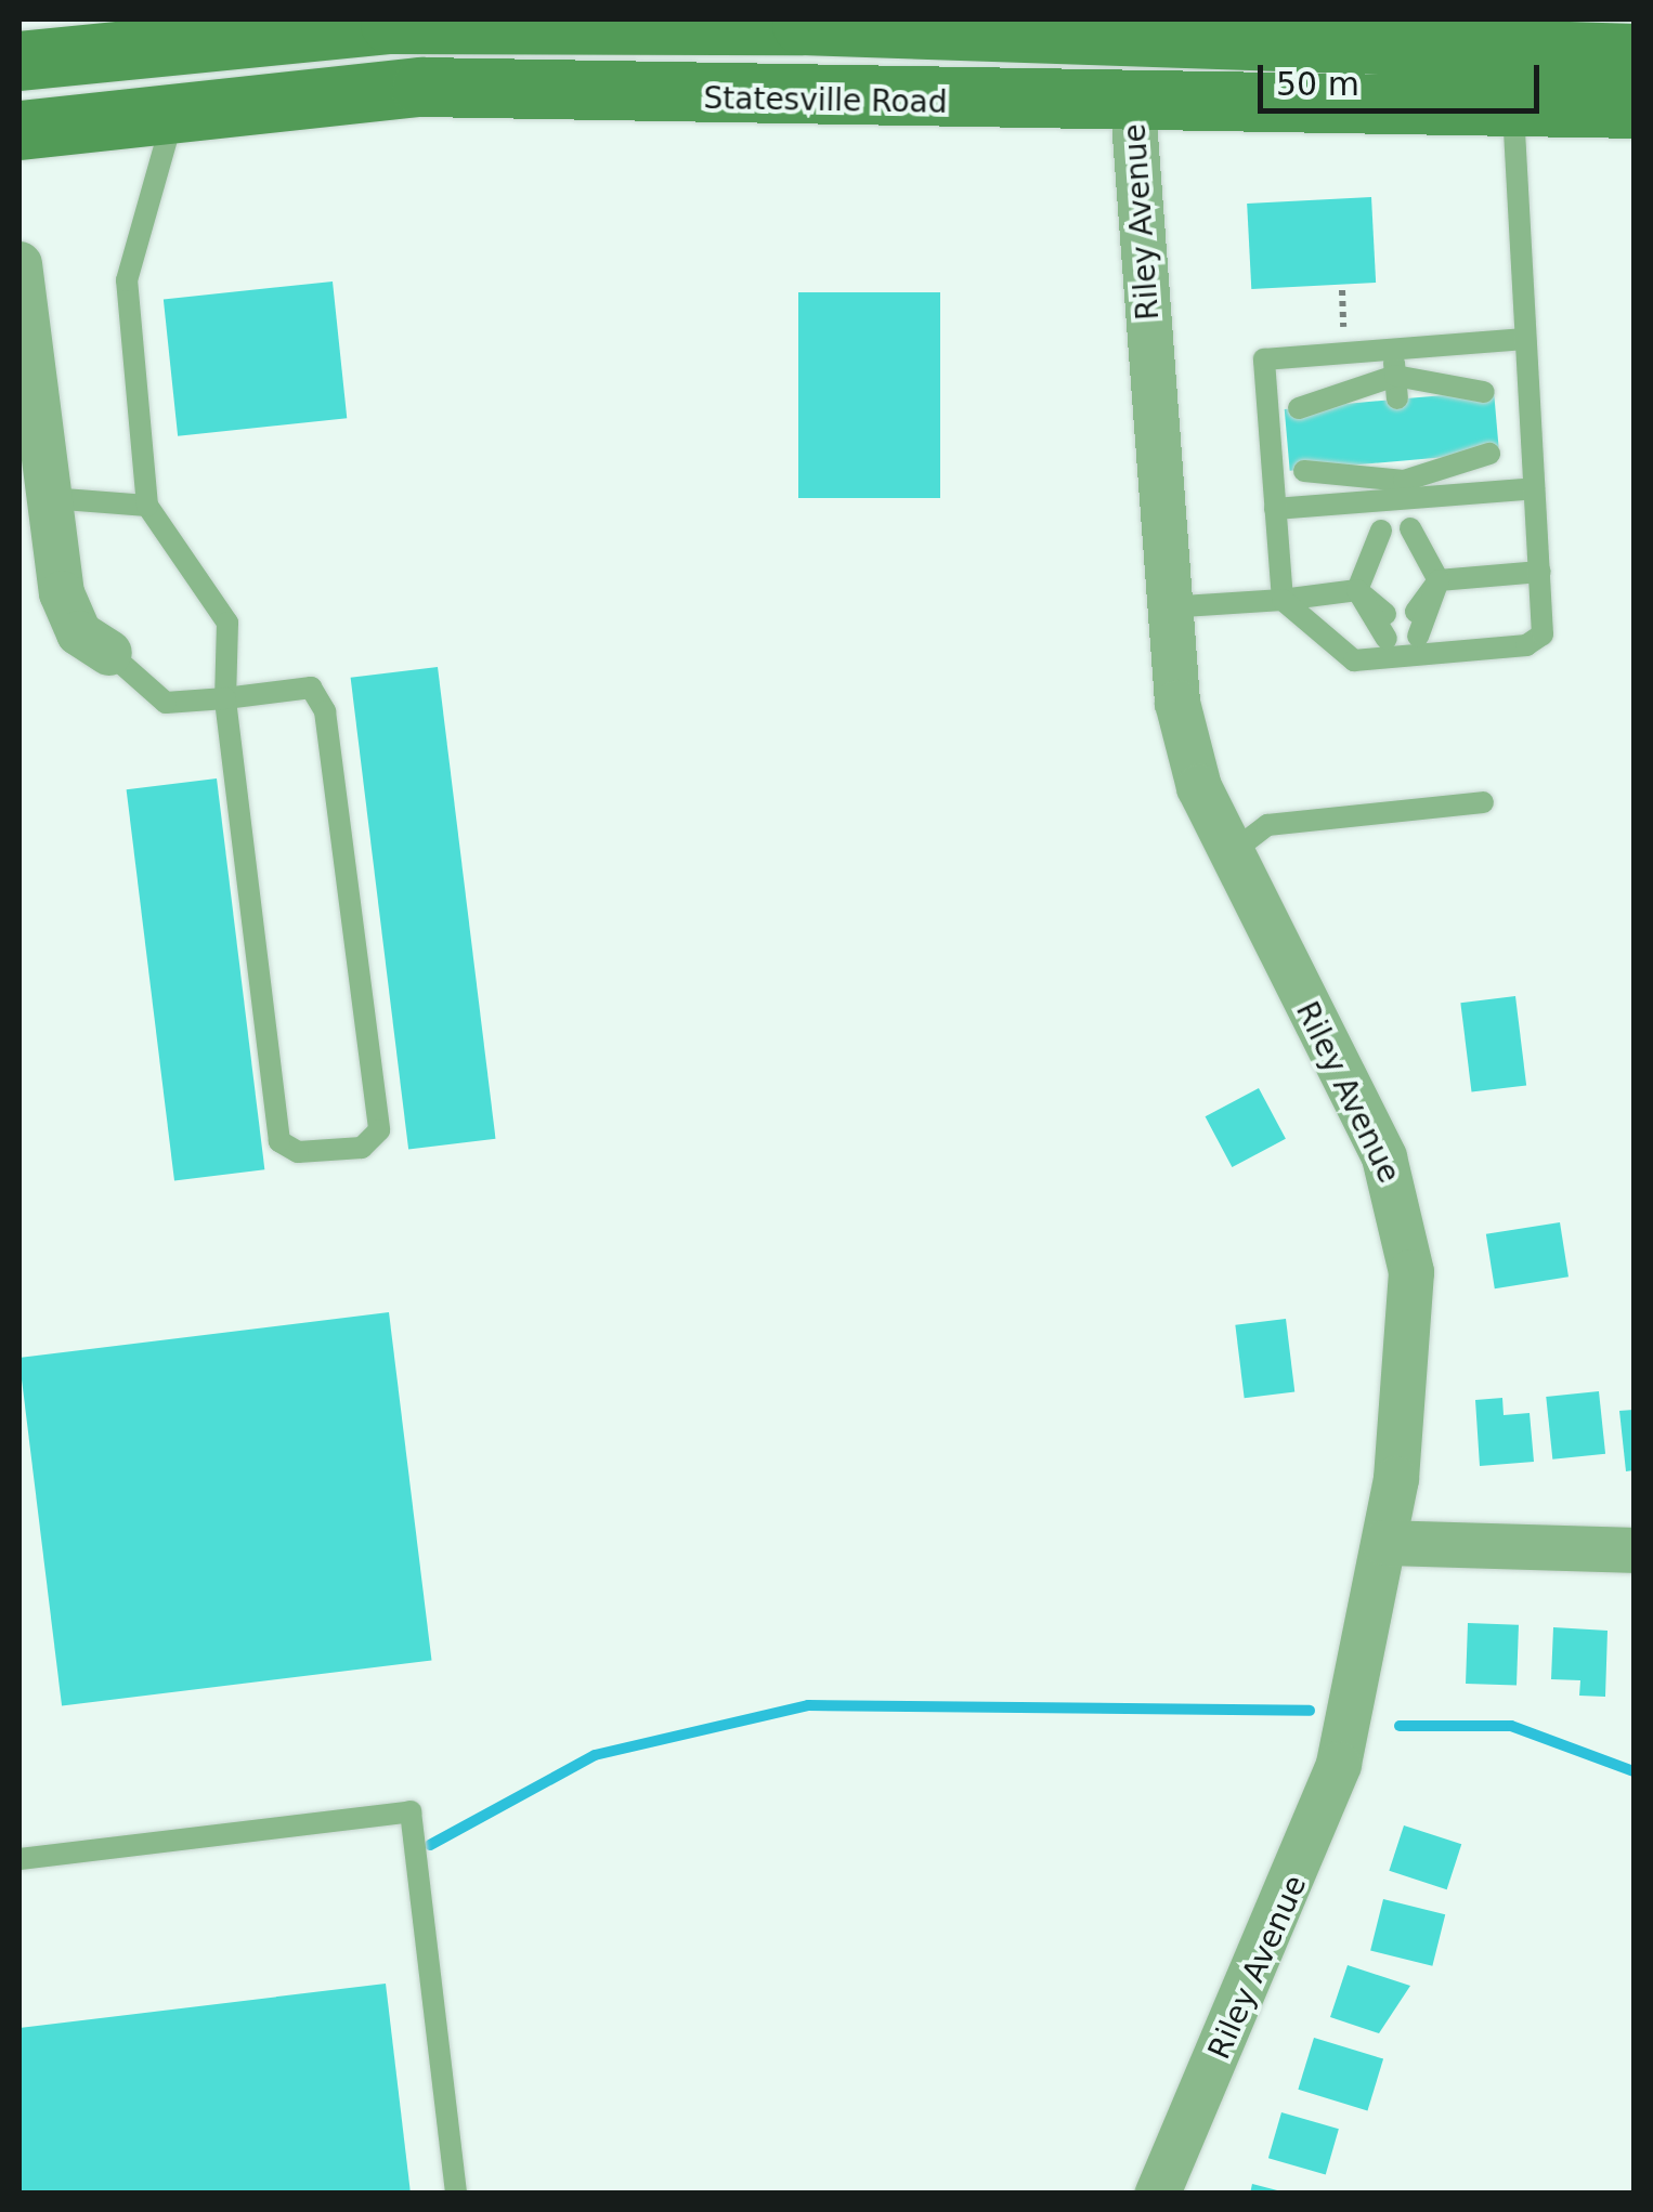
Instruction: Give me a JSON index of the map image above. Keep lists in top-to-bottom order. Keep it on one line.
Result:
{"streets":{"main road":["Statesville Road"],"street":["Riley Avenue"]},"crossings":[["Statesville Road","Riley Avenue"]],"scale_bar":"50 m"}
